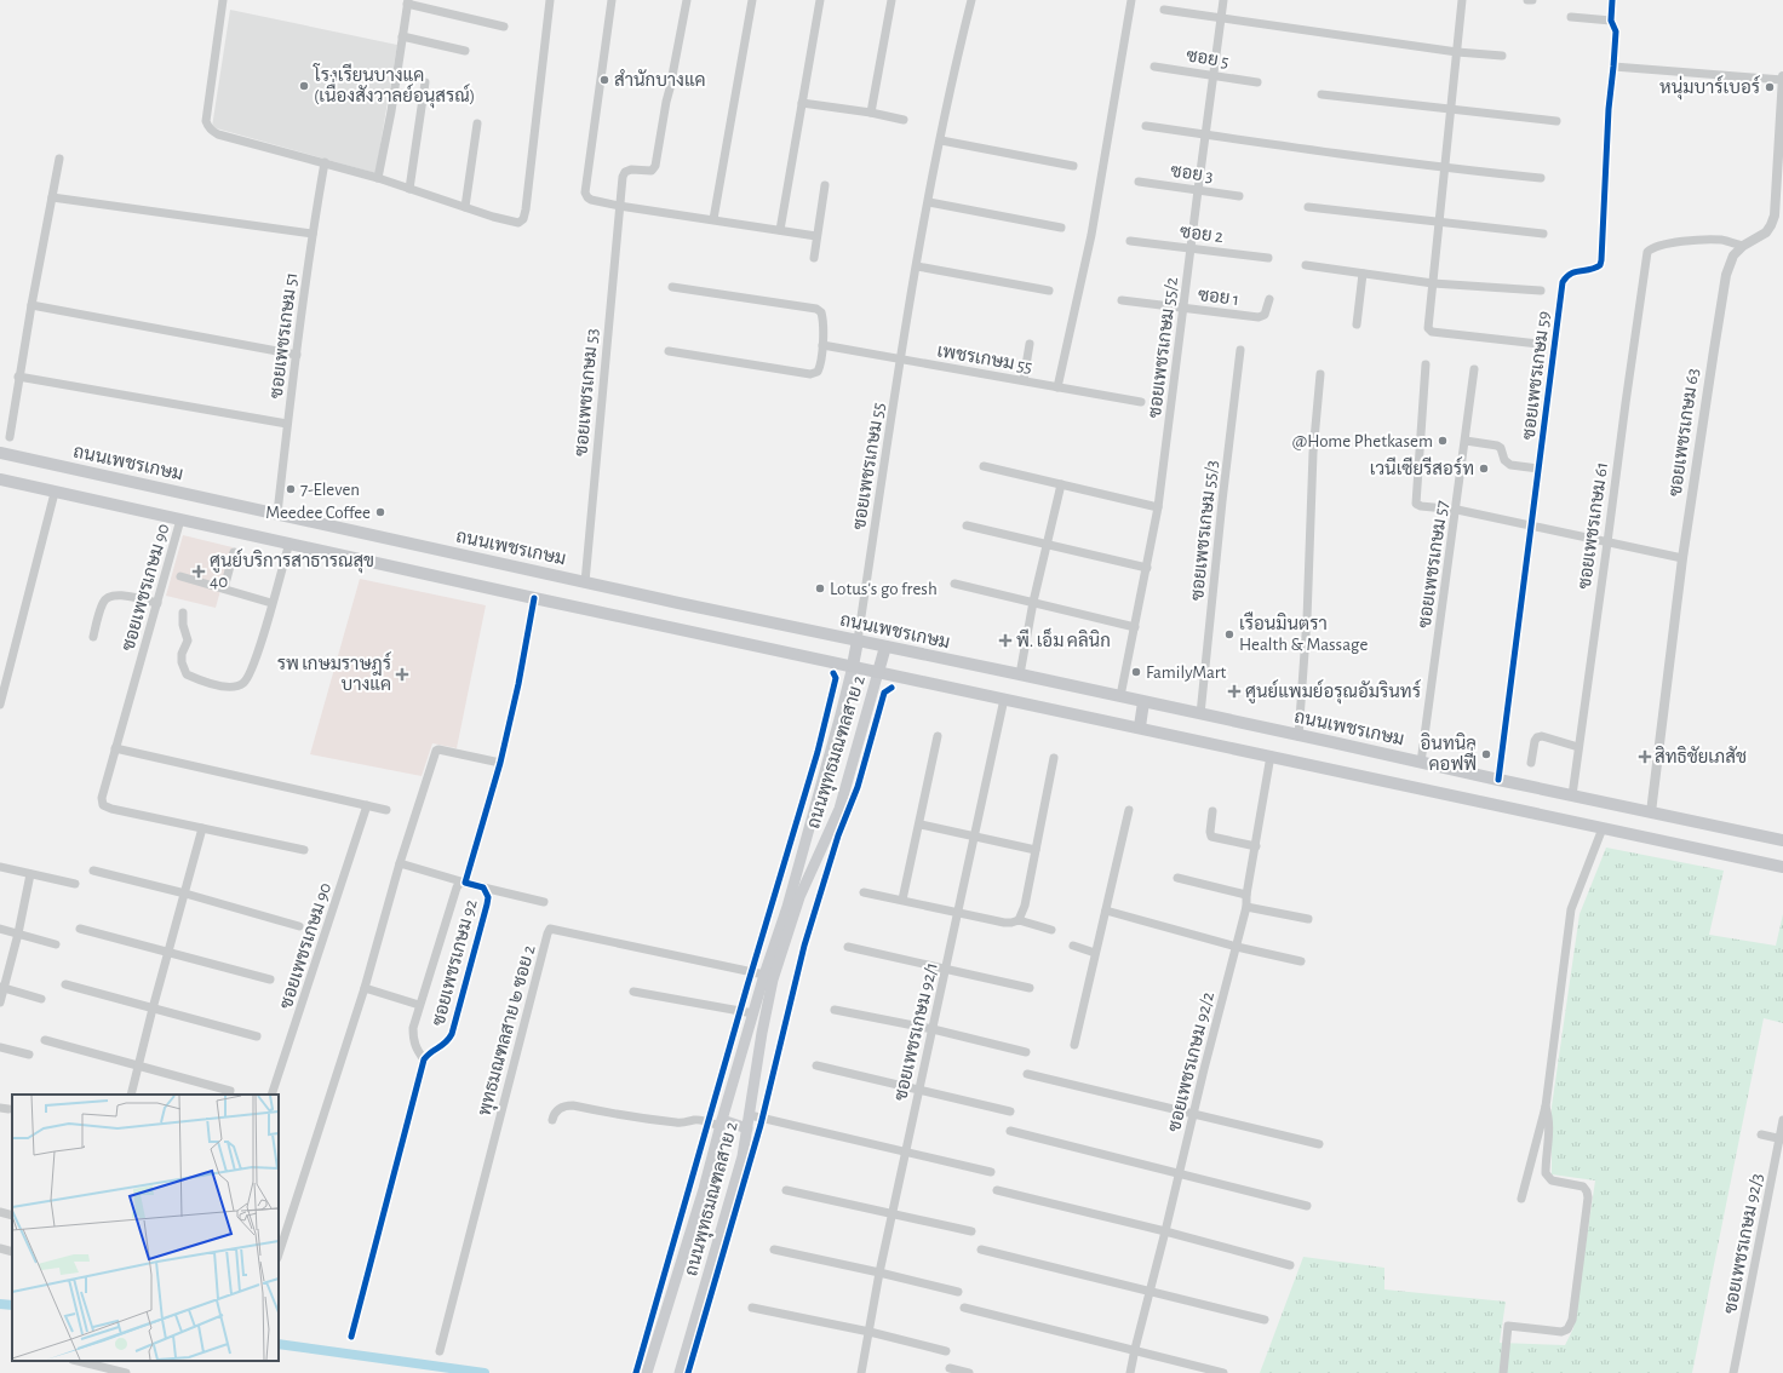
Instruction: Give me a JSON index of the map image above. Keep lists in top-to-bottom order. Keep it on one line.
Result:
{"streets":{"main road":["ถนนเพชรเกษม","ถนนพุทธมณฑลสาย 2"],"street":["ซอย 5","ซอย 3","ซอย 2","ซอย 1","ซอยเพชรเกษม 51","ซอยเพชรเกษม 55/2","เพชรเกษม 55","ซอยเพชรเกษม 59","ซอยเพชรเกษม 53","ซอยเพชรเกษม 63","ซอยเพชรเกษม 55","ซอยเพชรเกษม 61","ซอยเพชรเกษม 55/3","ซอยเพชรเกษม 57","ซอยเพชรเกษม 90","ซอยเพชรเกษม 92","พุทธมณฑลสาย ๒ ซอย 2","ซอยเพชรเกษม 92/1","ซอยเพชรเกษม 92/2","ซอยเพชรเกษม 92/3"]},"crossings":[["ซอย 5","ซอยเพชรเกษม 55/2"],["ซอย 3","ซอยเพชรเกษม 55/2"],["ซอย 2","ซอยเพชรเกษม 55/2"],["ซอย 1","ซอยเพชรเกษม 55/2"],["ซอยเพชรเกษม 51","ถนนเพชรเกษม"],["ซอยเพชรเกษม 55/2","ถนนเพชรเกษม"],["เพชรเกษม 55","ซอยเพชรเกษม 55"],["ซอยเพชรเกษม 59","ถนนเพชรเกษม"],["ซอยเพชรเกษม 53","ถนนเพชรเกษม"],["ซอยเพชรเกษม 63","ถนนเพชรเกษม"],["ซอยเพชรเกษม 63","ซอยเพชรเกษม 61"],["ถนนเพชรเกษม","ซอยเพชรเกษม 55"],["ถนนเพชรเกษม","ซอยเพชรเกษม 61"],["ถนนเพชรเกษม","ซอยเพชรเกษม 55/3"],["ถนนเพชรเกษม","ซอยเพชรเกษม 57"],["ถนนพุทธมณฑลสาย 2","พุทธมณฑลสาย ๒ ซอย 2"]],"places":{"other":["สำนักบางแค","โรงเรียนบางแค (เนื่องสังวาลย์อนุสรณ์)","หนุ่มบาร์เบอร์","@Home Phetkasem","เวนีเซียรีสอร์ท","7-Eleven","Meedee Coffee","Lotus's go fresh","เรือนมินตรา Health & Massage","FamilyMart","อินทนิล คอฟฟี่"],"health":["ศูนย์บริการสาธารณสุข 40","พี. เอ็ม คลินิก","รพ เกษมราษฎร์ บางแค","ศูนย์แพมย์อรุณอัมรินทร์","สิทธิชัยเภสัช"]}}
